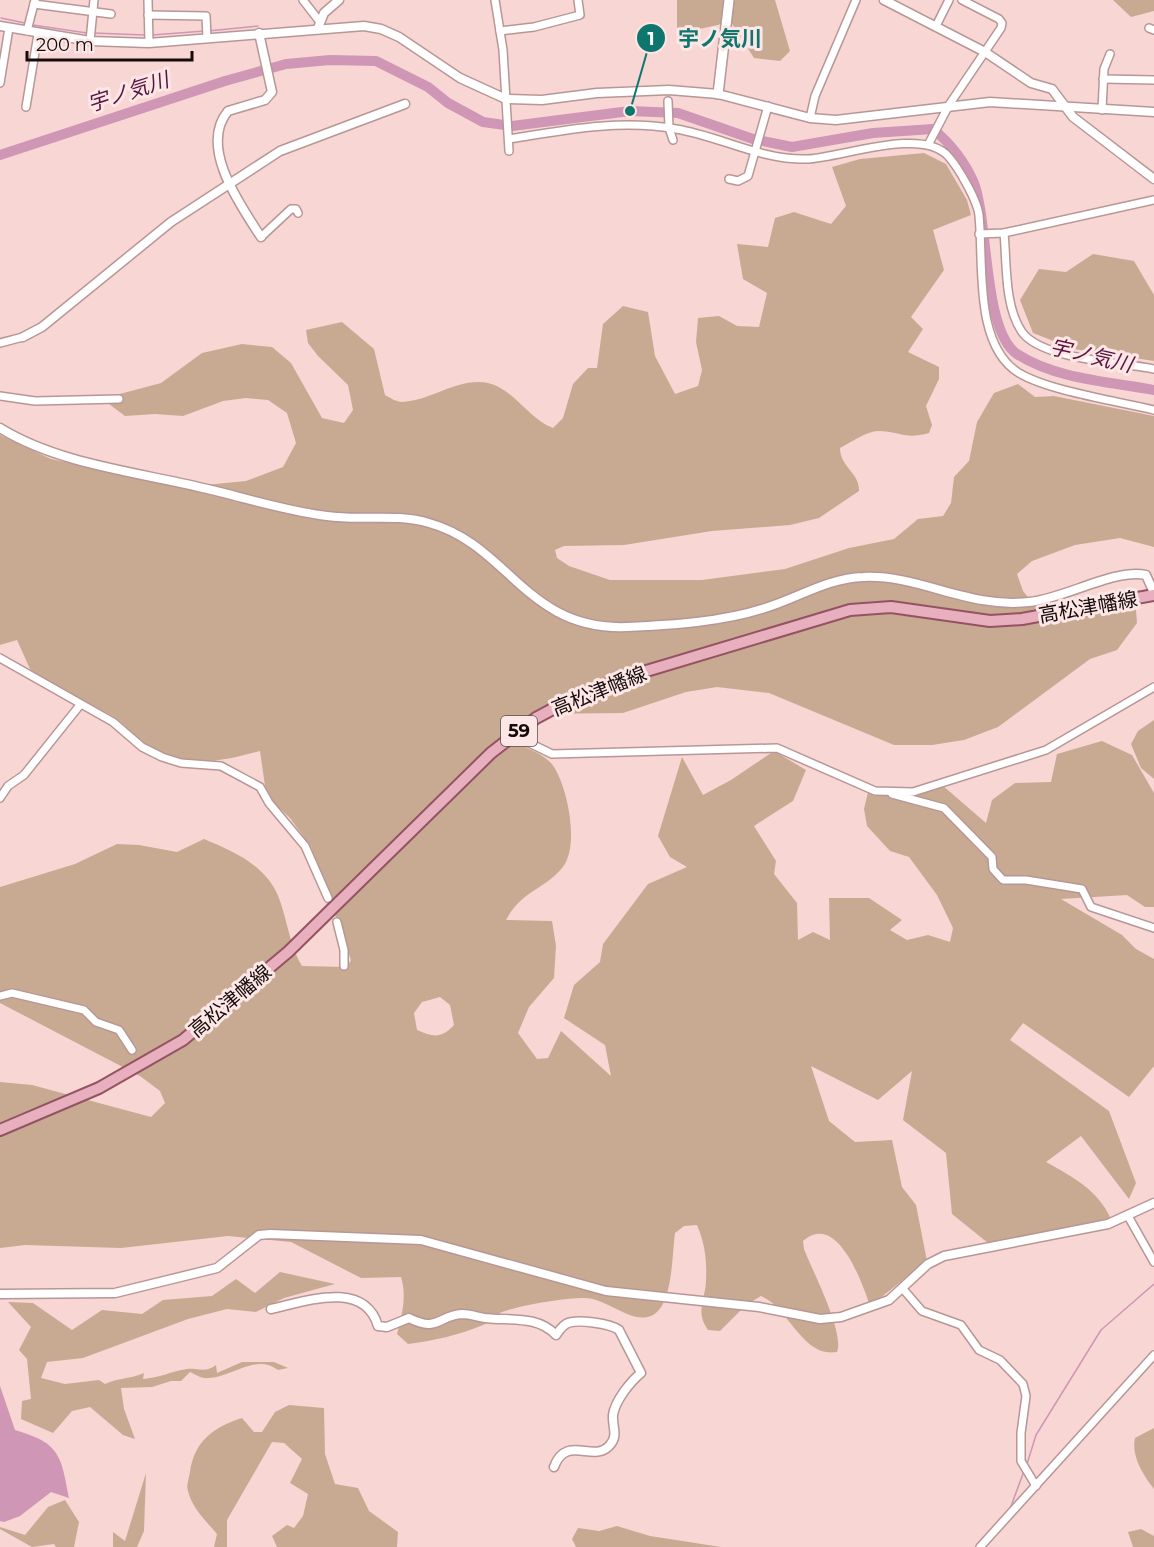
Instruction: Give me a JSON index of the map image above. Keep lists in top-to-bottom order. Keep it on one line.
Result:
{"streets":{"main road":["高松津幡線","59"]},"water":["宇ノ気川"],"places":["宇ノ気川"],"scale_bar":"200 m"}
